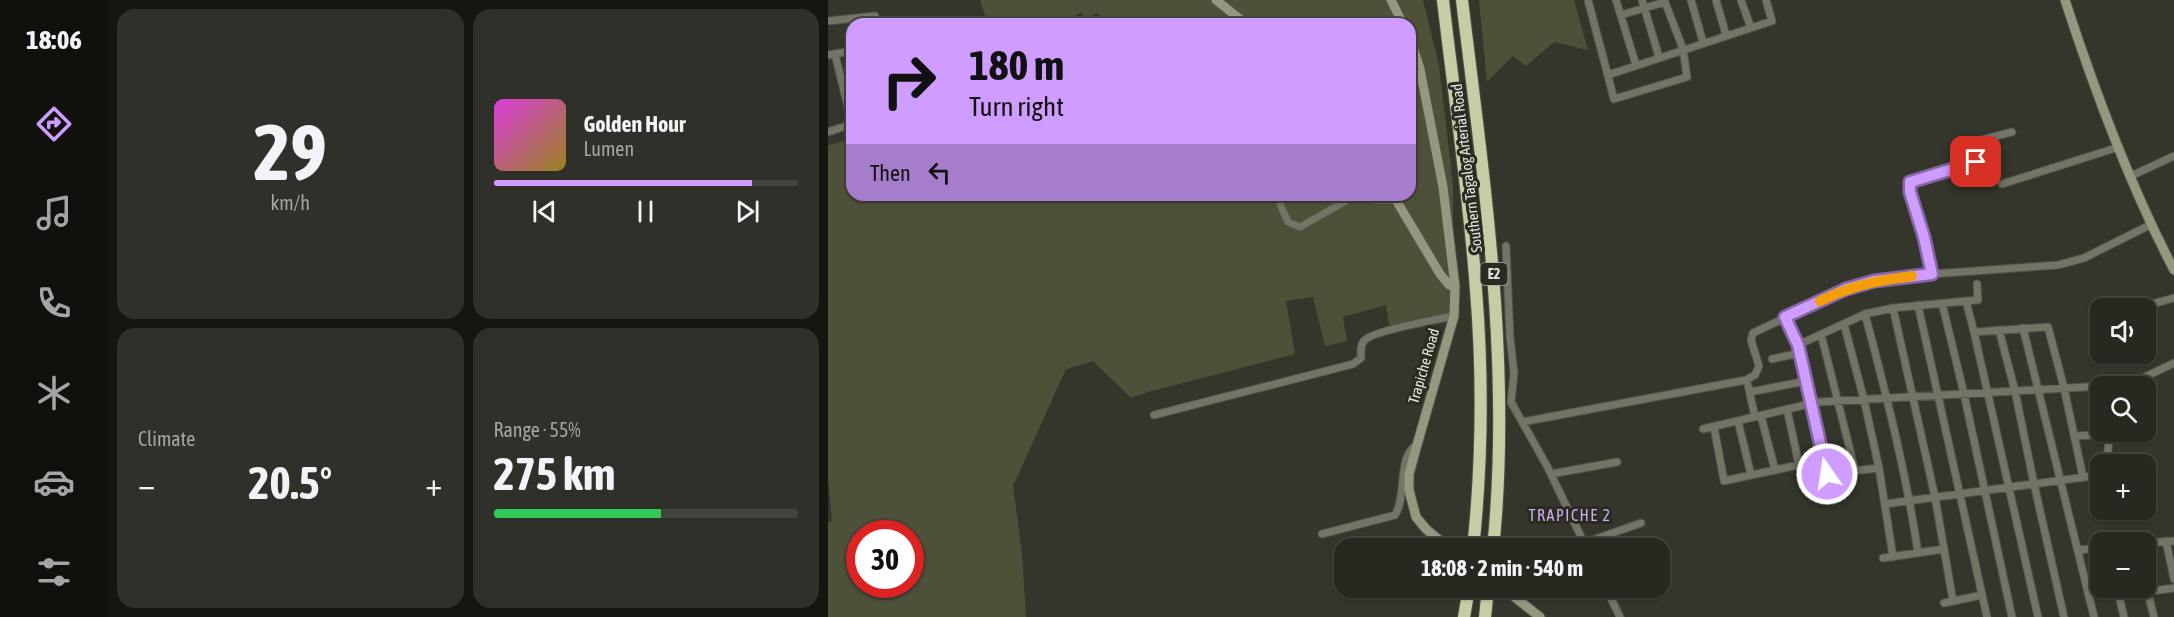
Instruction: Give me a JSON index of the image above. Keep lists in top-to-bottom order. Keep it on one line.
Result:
{"streets":{"highway":["Southern Tagalog Arterial Road","E2"],"street":["Trapiche Road"]},"districts":["TRAPICHE 2"],"page":{"tabs":"18:06","tile":[["29","km/h"],"Climate",["Range · 55%","275 km"]],"turn":["180 m","Turn right"],"song":["Golden Hour","Lumen"],"then":"Then","map_buttons":["+","−"],"heat":["−","20.5°","+"],"limit":"30","trip":"18:08 · 2 min · 540 m"}}
